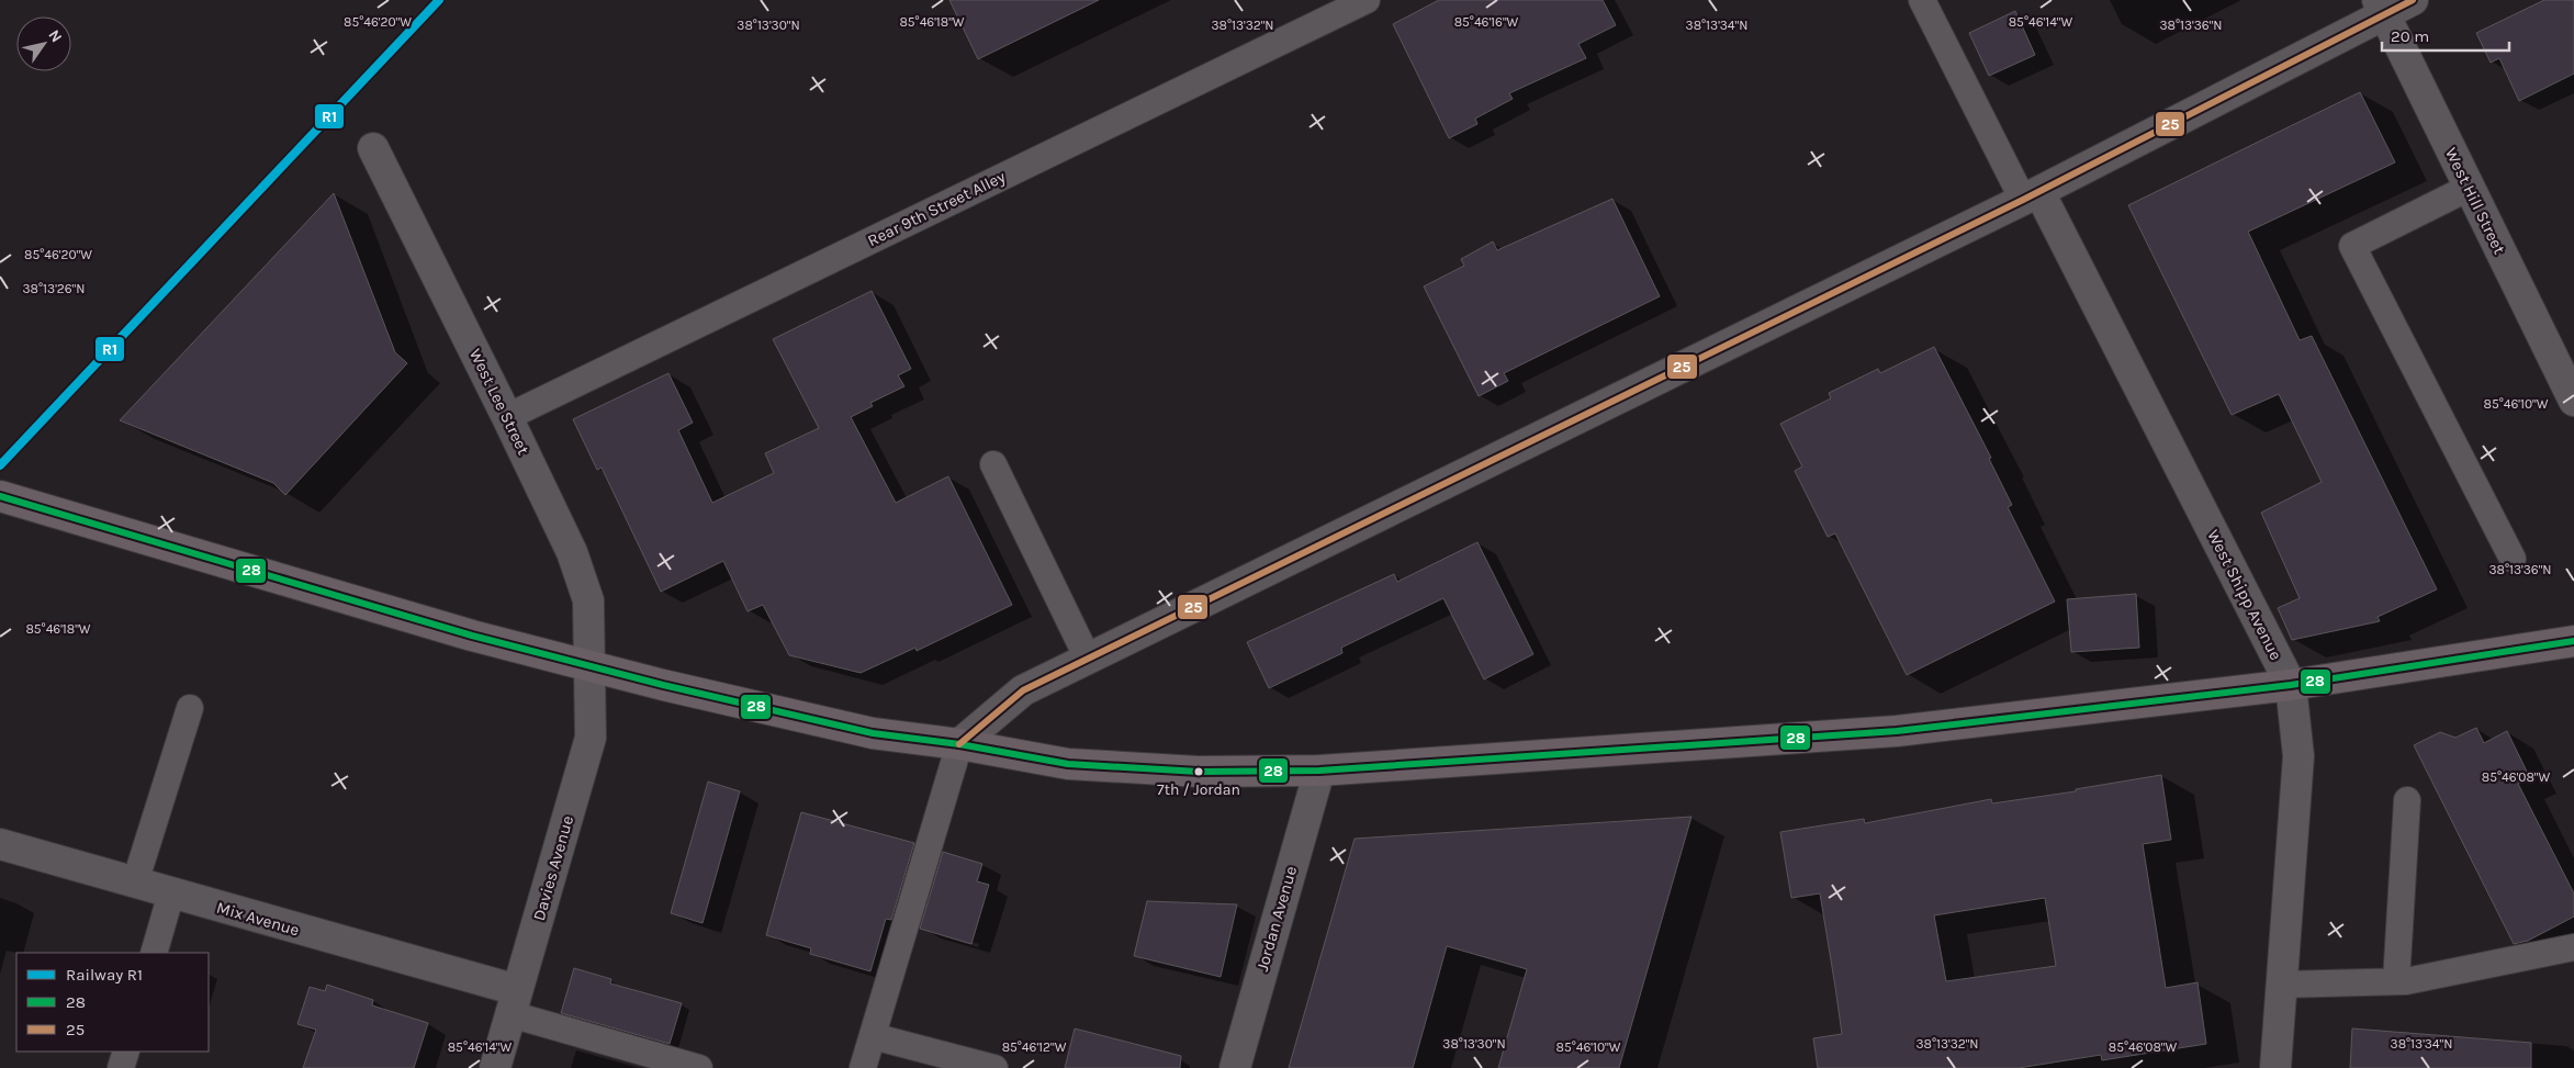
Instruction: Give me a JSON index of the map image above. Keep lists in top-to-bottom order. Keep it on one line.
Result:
{"streets":{"street":["West Hill Street","West Lee Street","West Shipp Avenue","Davies Avenue","Mix Avenue","Jordan Avenue"],"lane":["Rear 9th Street Alley"]},"crossings":[["Rear 9th Street Alley","West Lee Street"],["West Lee Street","Davies Avenue"],["Davies Avenue","Mix Avenue"]],"places":["7th / Jordan"],"lines":["rail line R1","transit line 25","transit line 28"],"legend":["Railway R1","28","25"],"scale_bar":"20 m","north":"top right","coordinates":["85°46'14\"W","85°46'20\"W","85°46'18\"W","85°46'16\"W","38°13'32\"N","38°13'34\"N","38°13'36\"N","38°13'30\"N","38°13'26\"N","85°46'10\"W","85°46'08\"W","85°46'12\"W"]}
